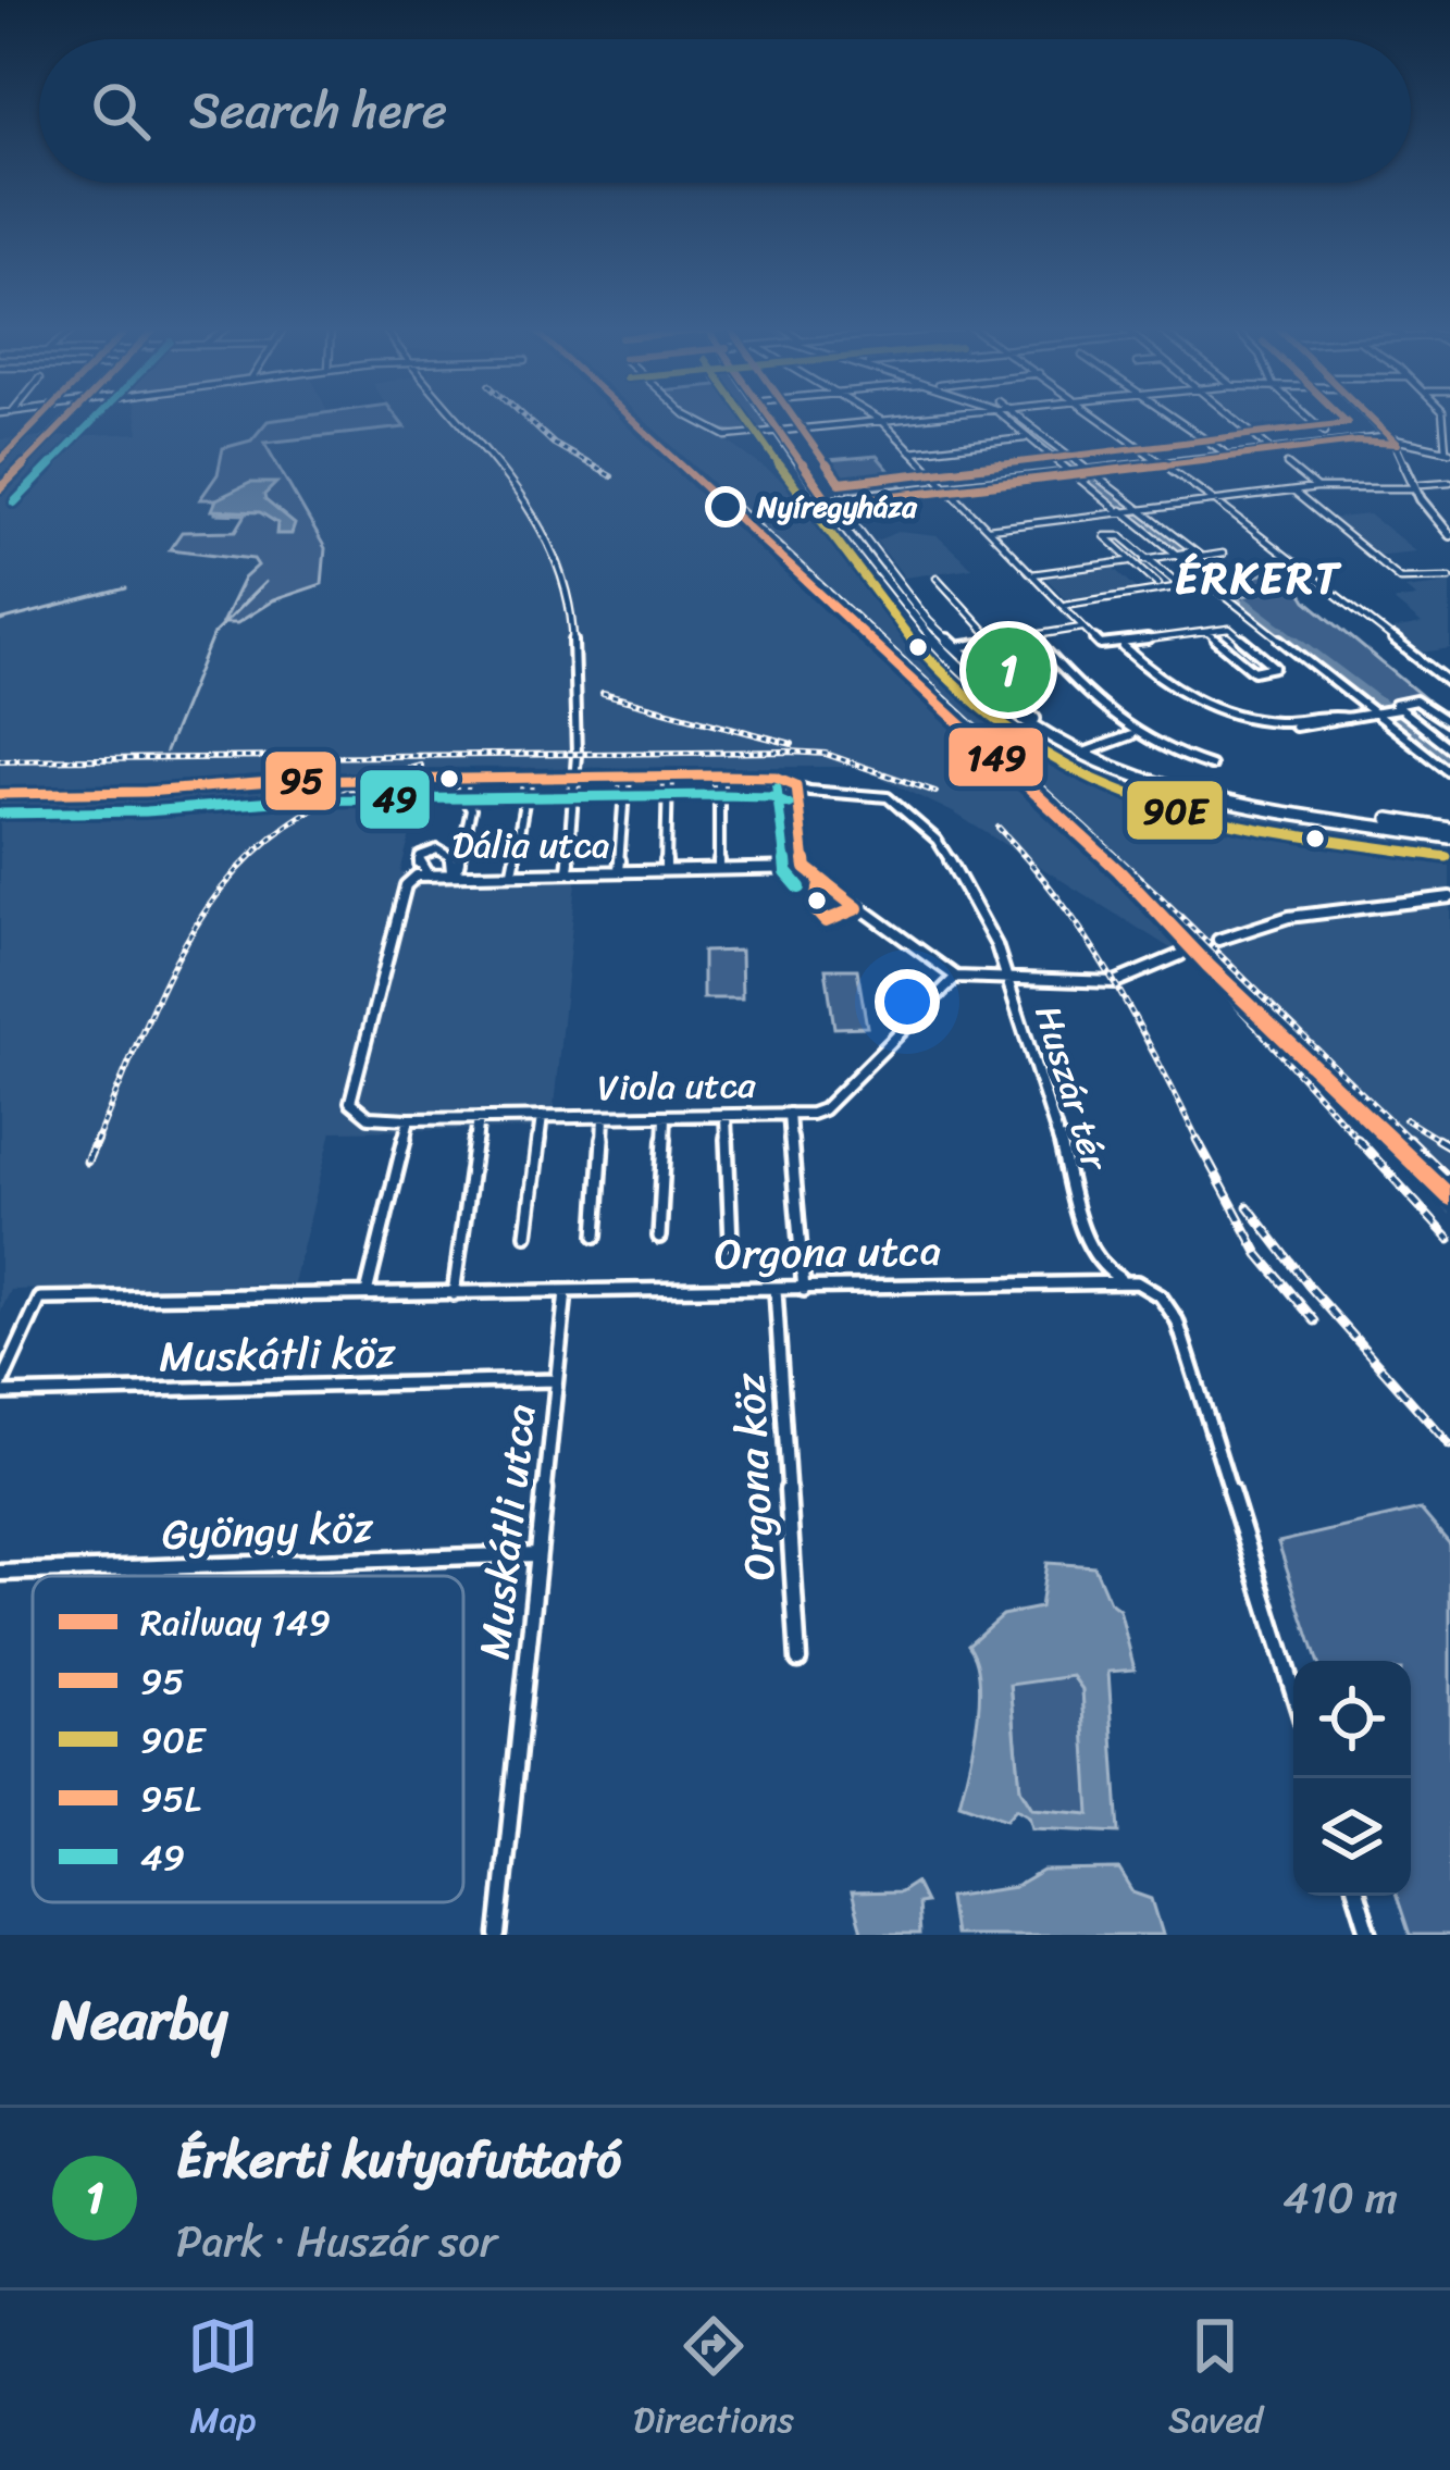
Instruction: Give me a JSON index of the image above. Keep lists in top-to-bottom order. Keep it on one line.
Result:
{"streets":{"street":["Dália utca","Viola utca","Huszár tér","Orgona utca","Muskátli köz","Orgona köz","Gyöngy köz","Muskátli utca"]},"crossings":[["Dália utca","Viola utca"],["Viola utca","Huszár tér"],["Huszár tér","Orgona utca"],["Orgona utca","Muskátli köz"],["Orgona utca","Orgona köz"],["Orgona utca","Muskátli utca"],["Muskátli köz","Muskátli utca"],["Gyöngy köz","Muskátli utca"]],"districts":["ÉRKERT"],"places":["Nyíregyháza"],"lines":["rail line 149","transit line 95","transit line 90E","transit line 95L","transit line 49"],"legend":["Railway 149","95","90E","95L","49"],"page":{"search":"Search here","pins":"1","heading":"Nearby","list":[{"mark":"1","name":"Érkerti kutyafuttató","note":"Park · Huszár sor","value":"410 m"}],"nav":["Map","Directions","Saved"]}}
